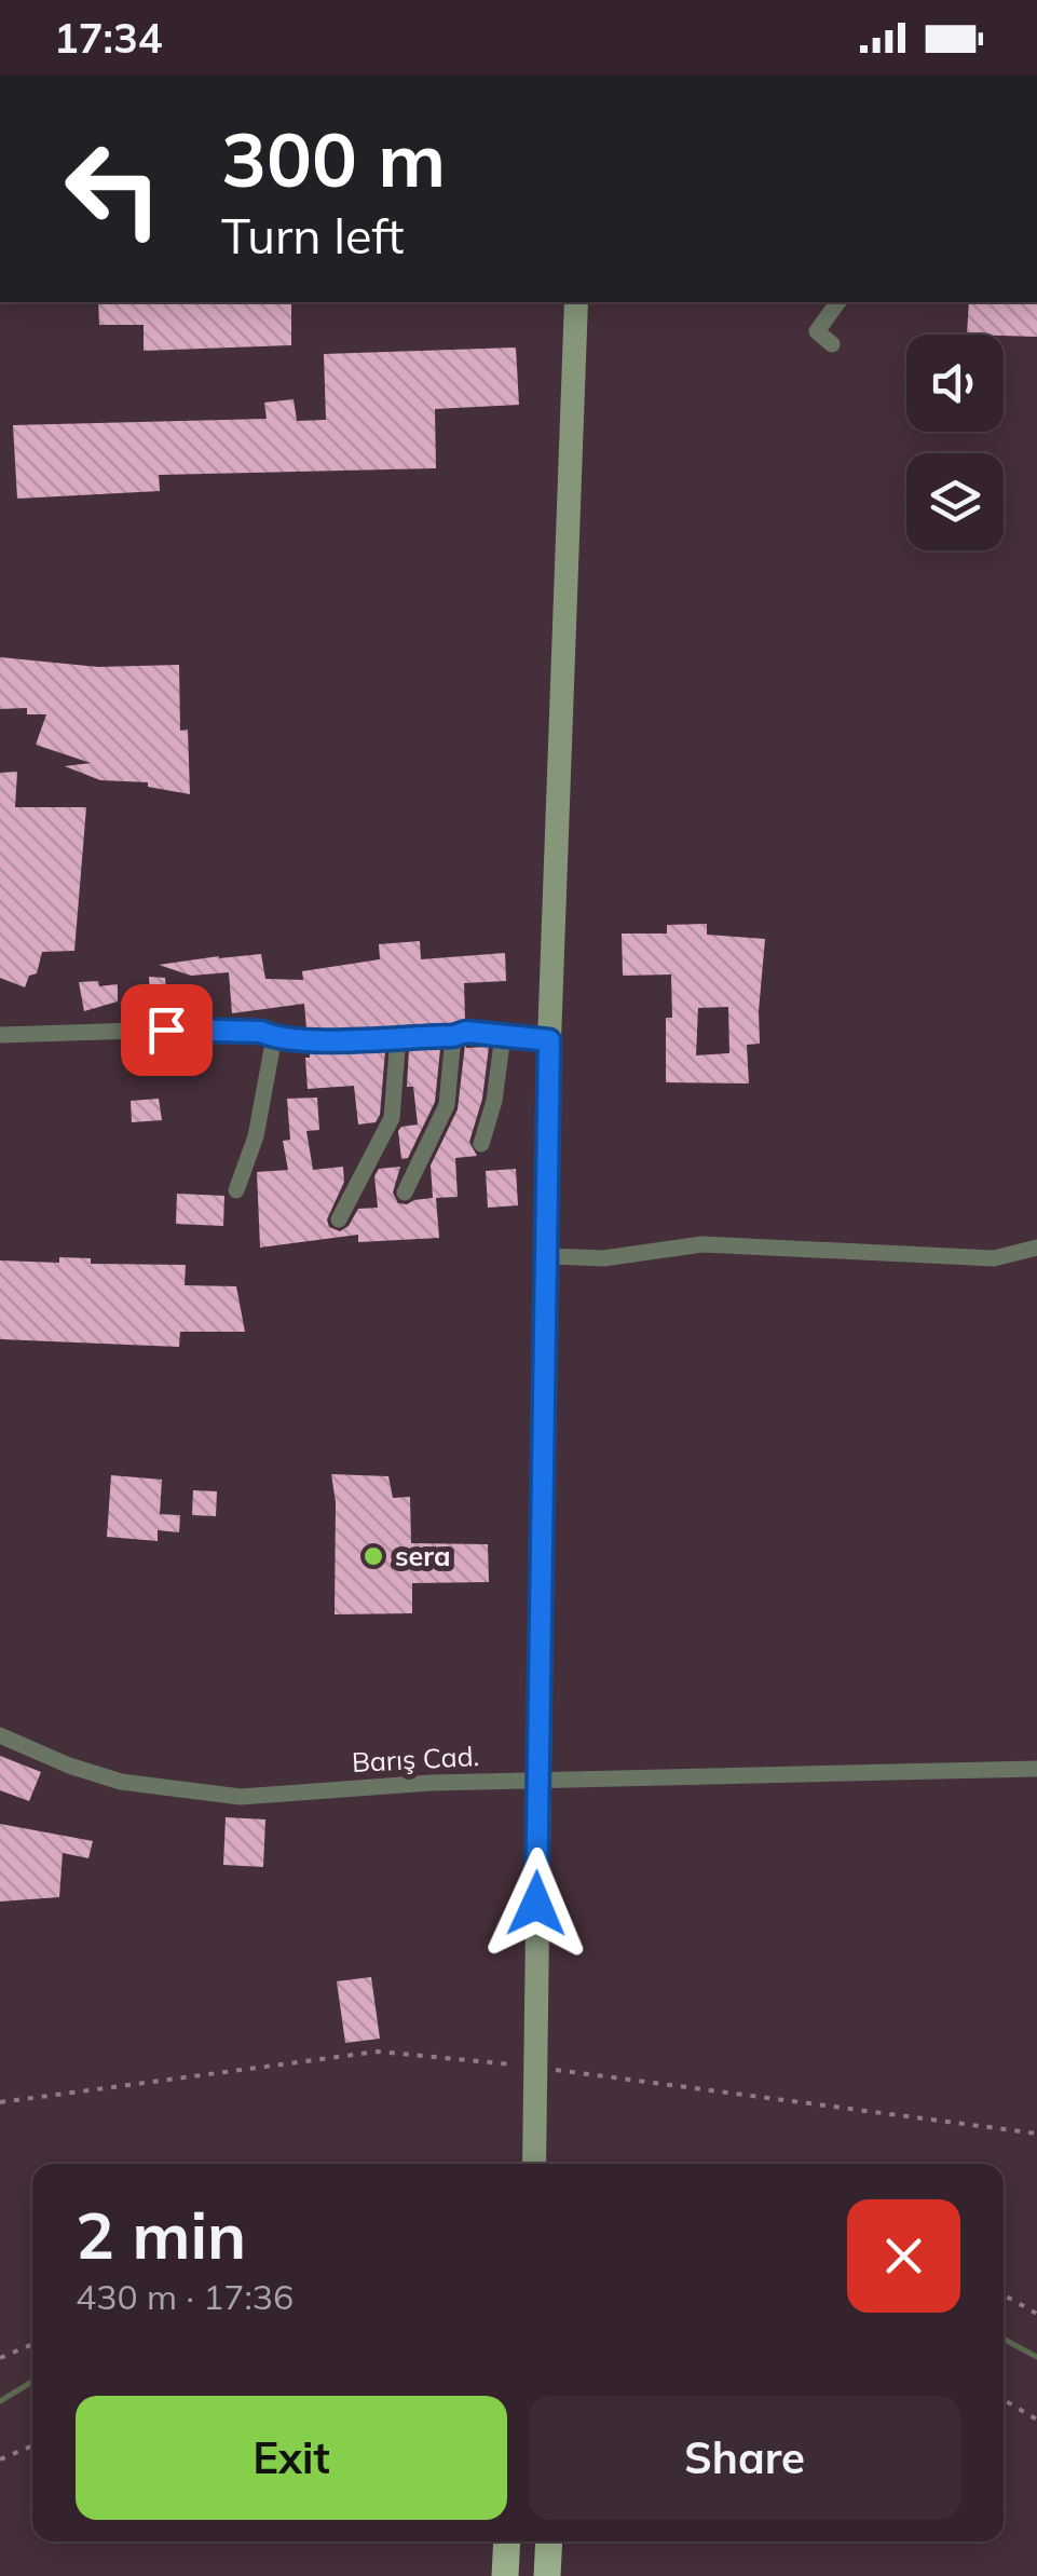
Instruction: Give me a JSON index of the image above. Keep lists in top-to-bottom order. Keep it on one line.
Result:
{"streets":{"street":["Barış Cad."]},"places":["sera"],"page":{"status":"17:34","turn":["300 m","Turn left"],"heading":["2 min","430 m · 17:36"],"buttons":["Exit","Share"]}}
